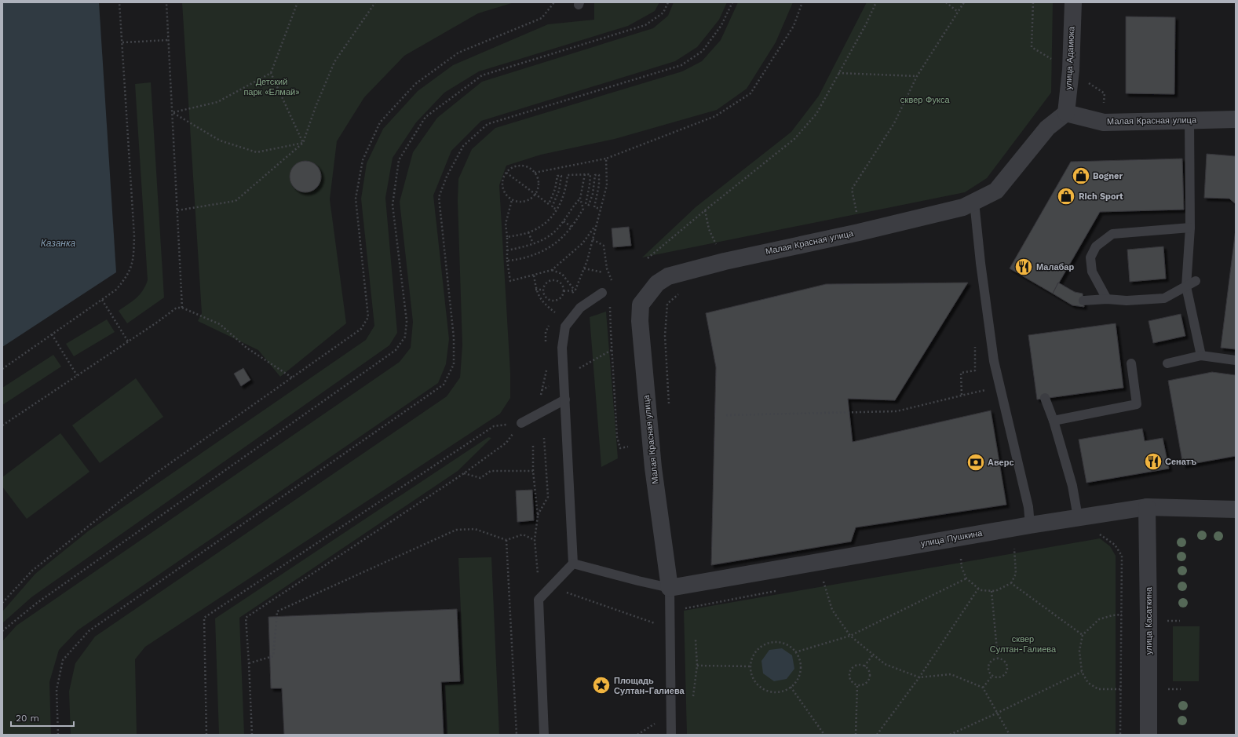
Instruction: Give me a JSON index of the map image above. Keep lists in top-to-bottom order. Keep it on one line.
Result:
{"streets":{"street":["улица Адамюка","Малая Красная улица","улица Пушкина","улица Касаткина"]},"crossings":[["улица Адамюка","Малая Красная улица"],["Малая Красная улица","улица Пушкина"],["улица Пушкина","улица Касаткина"]],"water":["Казанка"],"parks":["Детский парк «Елмай»","cквер Фукса","сквер Султан-Галиева"],"places":{"shop":["Bogner","Rich Sport"],"restaurant":["Малабар","Сенатъ"],"bank":["Аверс"],"place":["Площадь Султан-Галиева"]},"scale_bar":"20 m"}
